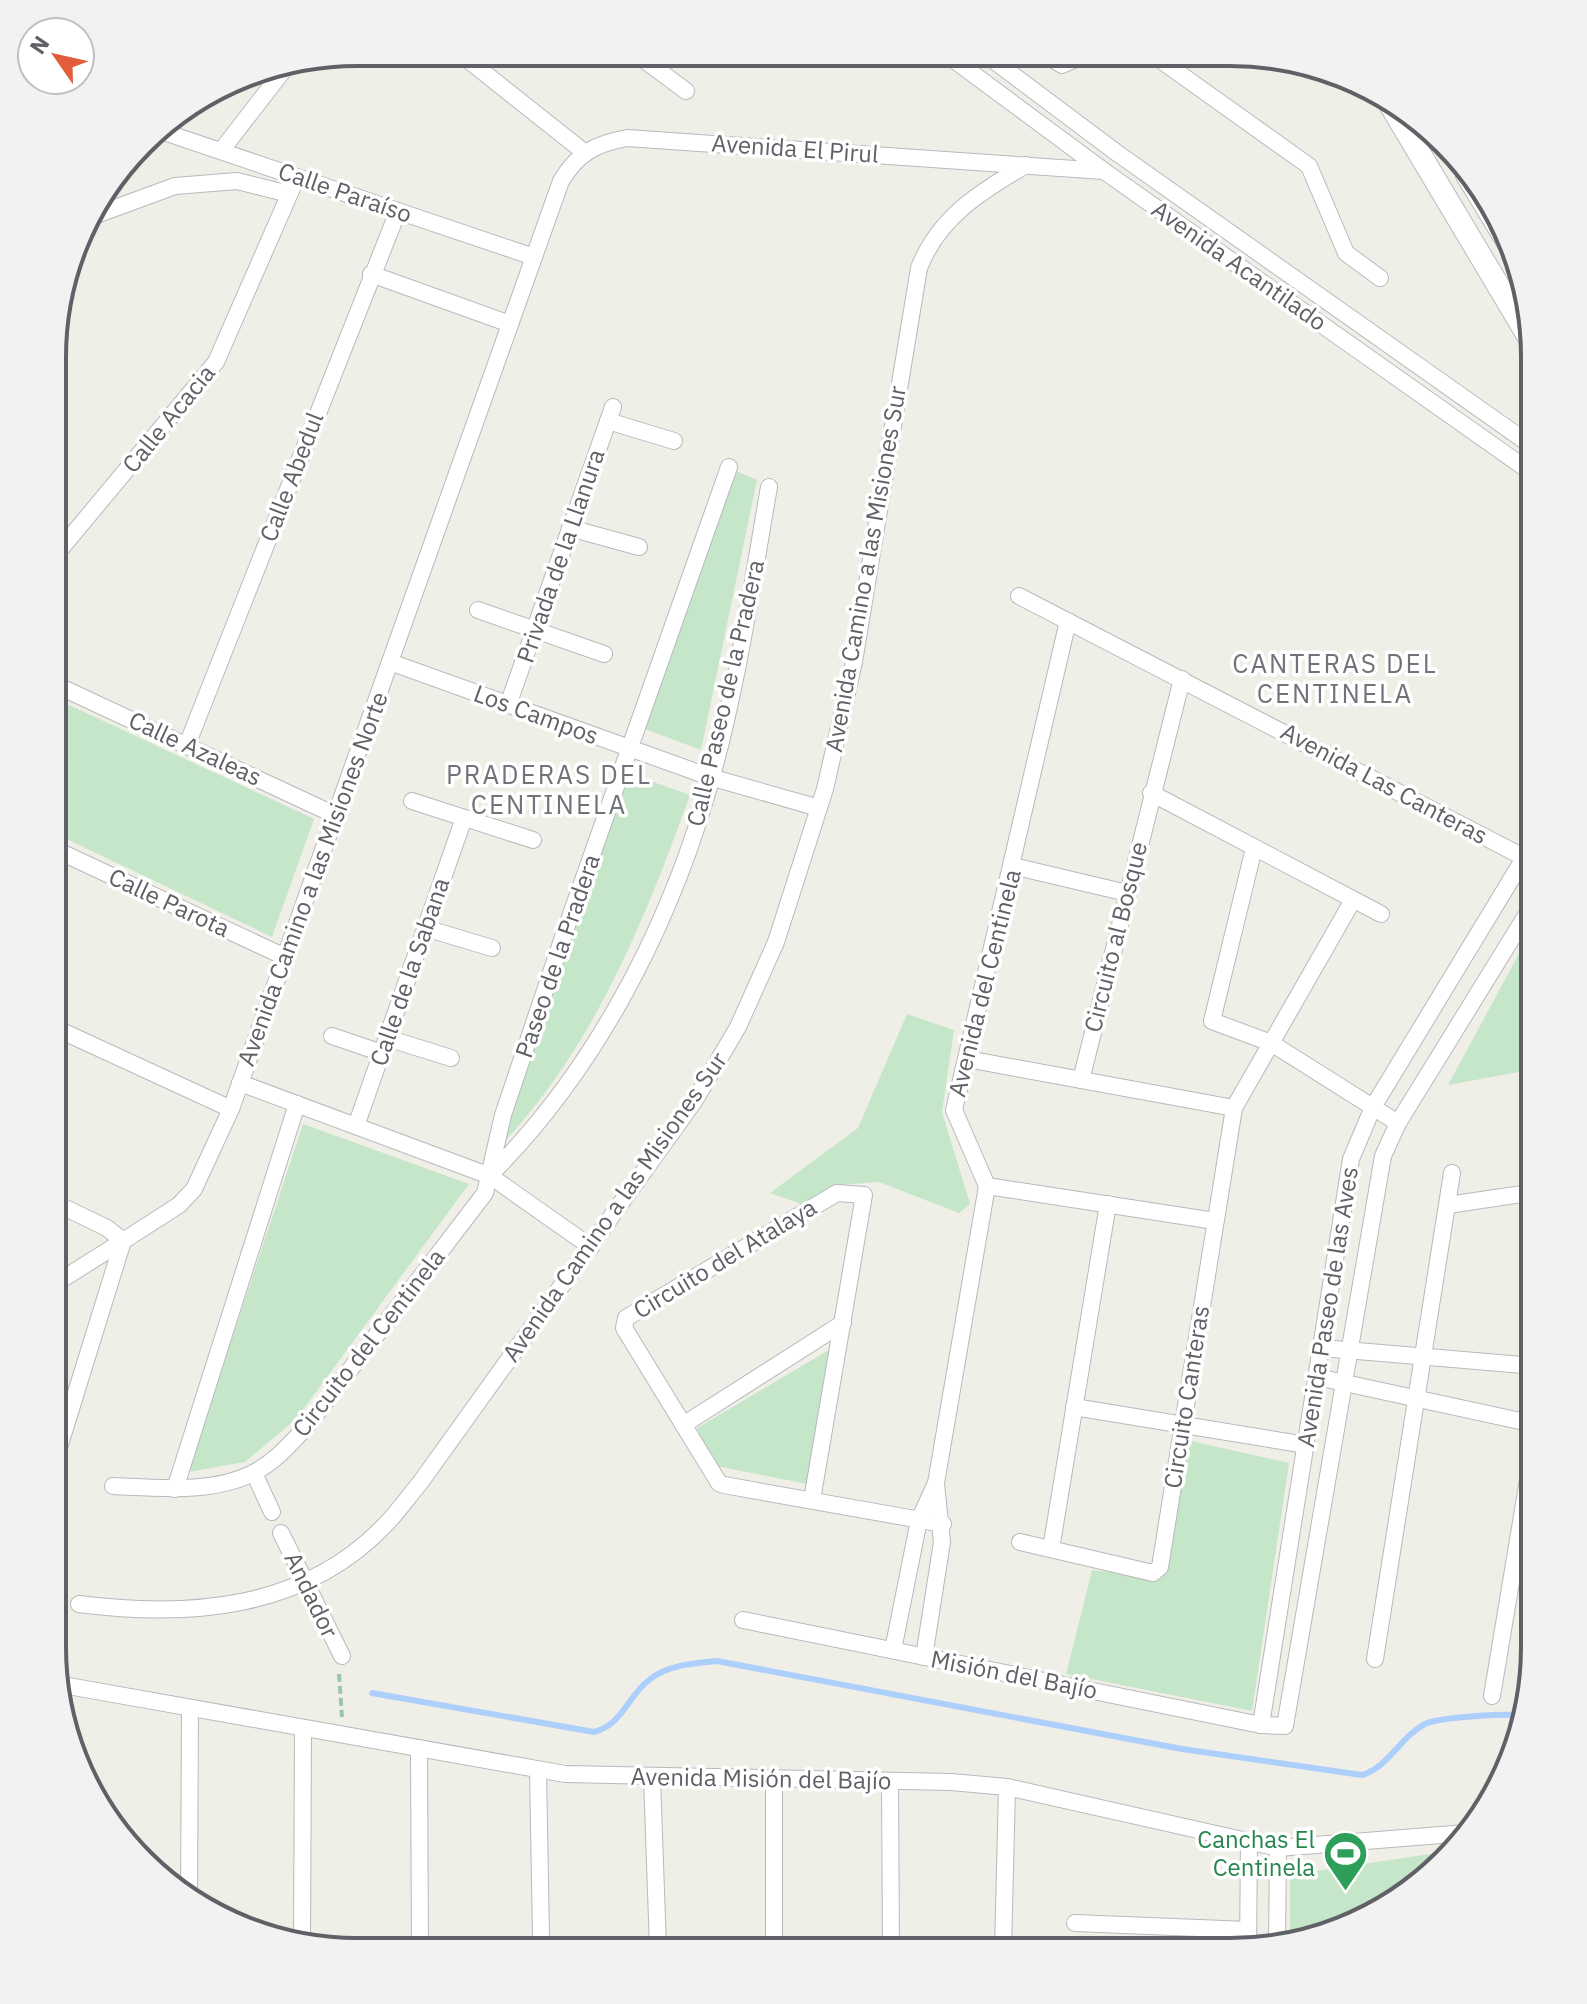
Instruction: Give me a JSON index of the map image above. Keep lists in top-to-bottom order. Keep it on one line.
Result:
{"streets":{"street":["Avenida El Pirul","Calle Paraíso","Avenida Acantilado","Calle Acacia","Calle Abedul","Privada de la Llanura","Avenida Camino a las Misiones Sur","Calle Paseo de la Pradera","Los Campos","Calle Azaleas","Avenida Las Canteras","Avenida Camino a las Misiones Norte","Calle Parota","Circuito al Bosque","Paseo de la Pradera","Calle de la Sabana","Avenida del Centinela","Circuito del Atalaya","Avenida Paseo de las Aves","Circuito del Centinela","Circuito Canteras","Andador","Misión del Bajío","Avenida Misión del Bajío"]},"crossings":[["Avenida El Pirul","Avenida Acantilado"],["Avenida El Pirul","Avenida Camino a las Misiones Sur"],["Calle Paraíso","Calle Acacia"],["Calle Paraíso","Calle Abedul"],["Calle Paraíso","Avenida Camino a las Misiones Norte"],["Calle Abedul","Calle Azaleas"],["Privada de la Llanura","Los Campos"],["Avenida Camino a las Misiones Sur","Los Campos"],["Avenida Camino a las Misiones Sur","Andador"],["Calle Paseo de la Pradera","Los Campos"],["Calle Paseo de la Pradera","Paseo de la Pradera"],["Calle Paseo de la Pradera","Circuito del Centinela"],["Los Campos","Avenida Camino a las Misiones Norte"],["Los Campos","Paseo de la Pradera"],["Calle Azaleas","Avenida Camino a las Misiones Norte"],["Avenida Las Canteras","Circuito al Bosque"],["Avenida Las Canteras","Avenida del Centinela"],["Avenida Camino a las Misiones Norte","Calle Parota"],["Paseo de la Pradera","Circuito del Centinela"],["Avenida Paseo de las Aves","Misión del Bajío"]],"districts":["CANTERAS DEL CENTINELA","PRADERAS DEL CENTINELA"],"places":{"sports":["Canchas El Centinela"]},"north":"top left"}
